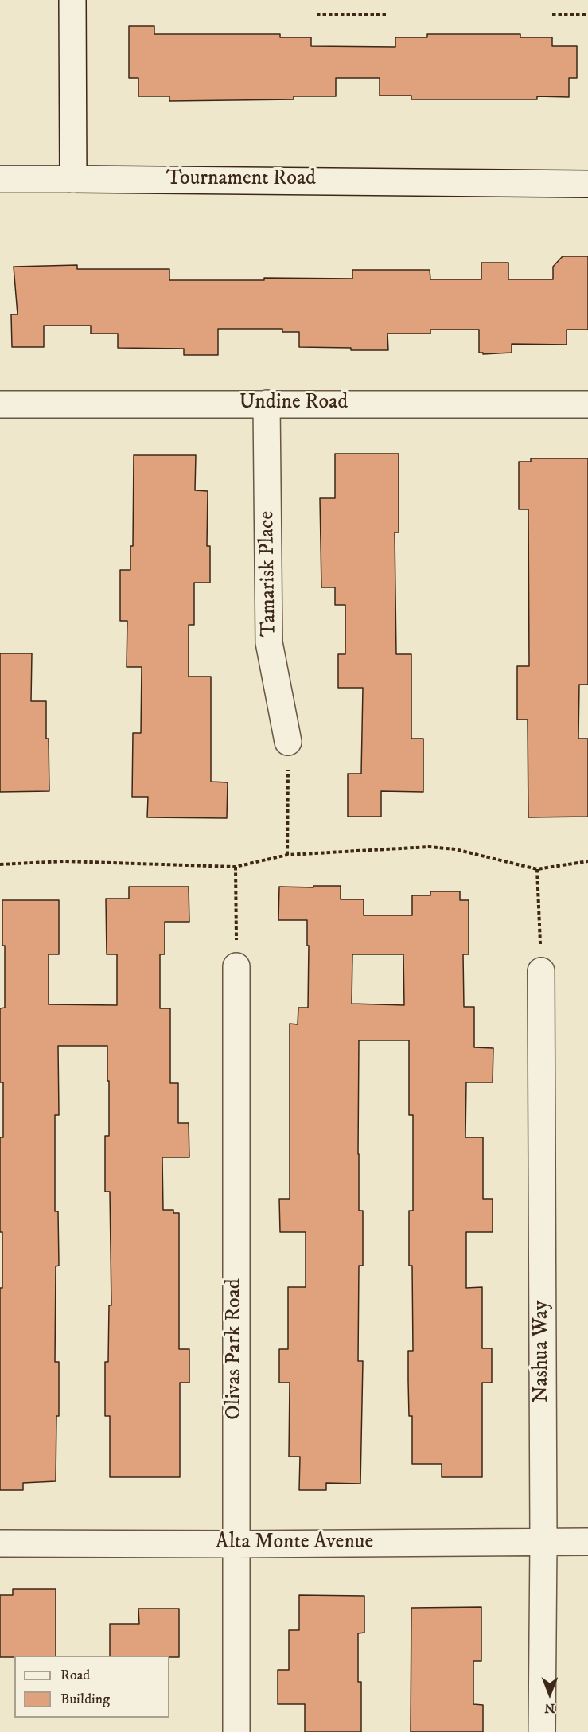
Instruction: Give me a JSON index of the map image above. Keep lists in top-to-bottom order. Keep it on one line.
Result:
{"streets":{"street":["Tournament Road","Undine Road","Tamarisk Place","Olivas Park Road","Nashua Way","Alta Monte Avenue"]},"crossings":[["Undine Road","Tamarisk Place"],["Olivas Park Road","Alta Monte Avenue"],["Nashua Way","Alta Monte Avenue"]],"legend":["Road","Building"],"north":"bottom"}
